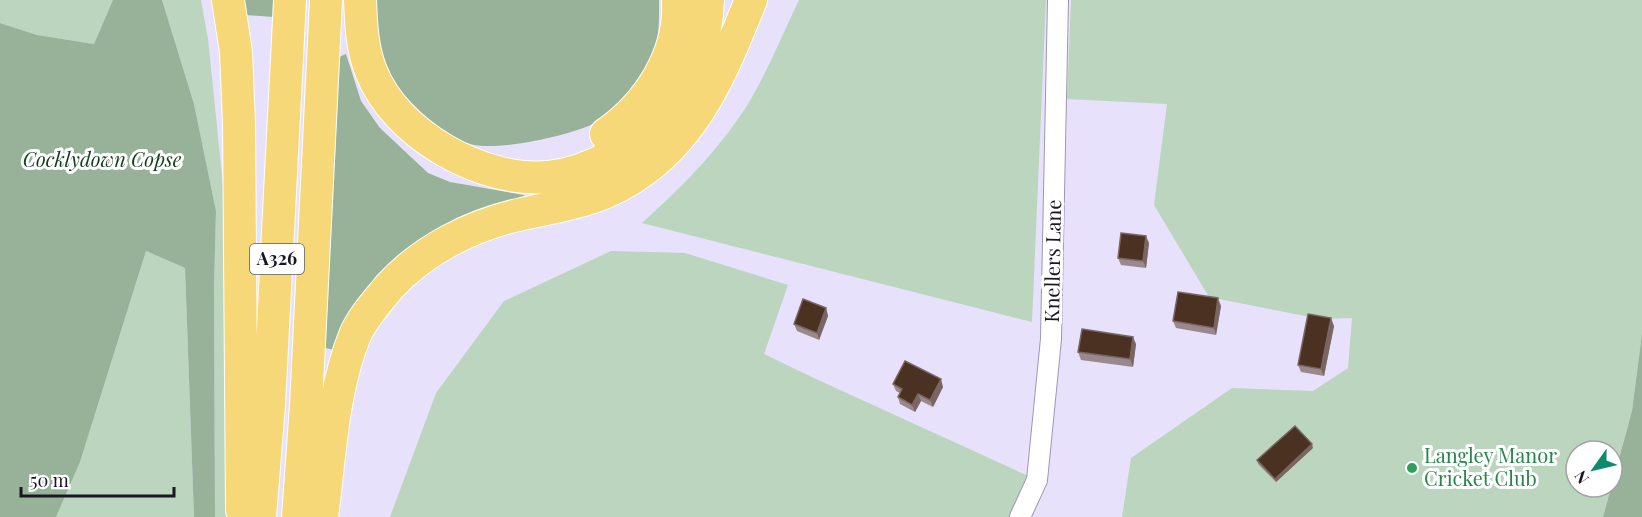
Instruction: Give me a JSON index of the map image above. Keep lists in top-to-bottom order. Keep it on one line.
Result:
{"streets":{"main road":["A326"],"street":["Knellers Lane"]},"parks":["Cocklydown Copse"],"places":["Langley Manor Cricket Club"],"scale_bar":"50 m","north":"bottom left"}
